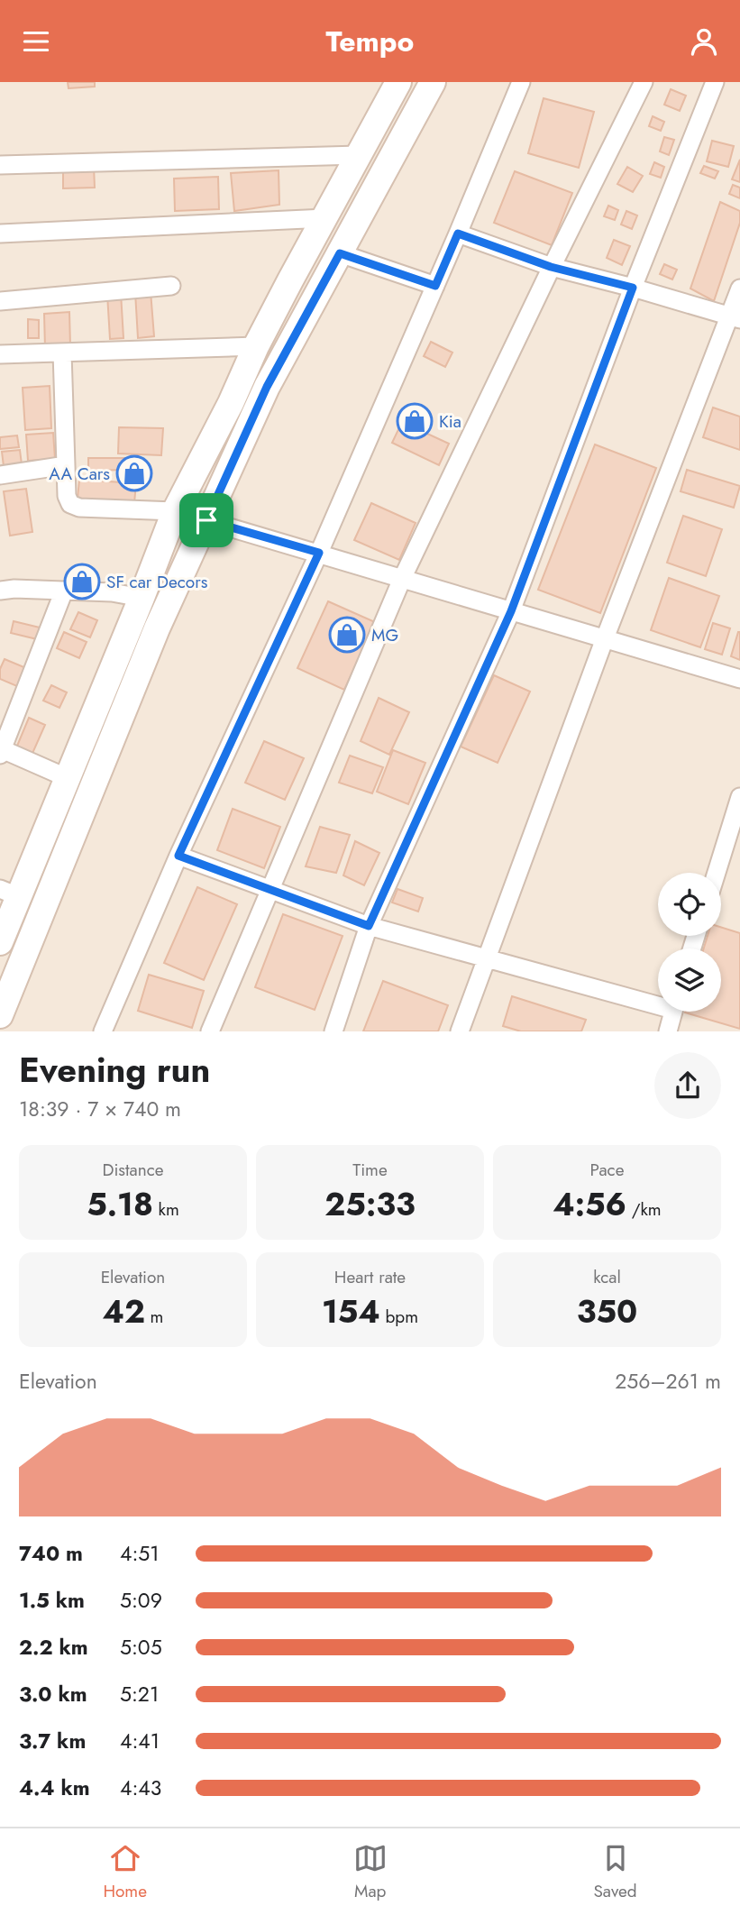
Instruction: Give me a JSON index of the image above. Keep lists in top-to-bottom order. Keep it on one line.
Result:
{"places":{"shop":["Kia","AA Cars","SF car Decors","MG"]},"page":{"header":"Tempo","heading":["Evening run","18:39 · 7 × 740 m"],"stats":[["Distance","5.18 km"],["Time","25:33"],["Pace","4:56 /km"],["Elevation","42 m"],["Heart rate","154 bpm"],["kcal","350"]],"chart":["Elevation","256–261 m"],"list":[{"name":"740 m","note":"4:51"},{"name":"1.5 km","note":"5:09"},{"name":"2.2 km","note":"5:05"},{"name":"3.0 km","note":"5:21"},{"name":"3.7 km","note":"4:41"},{"name":"4.4 km","note":"4:43"}],"tabs":["Home","Map","Saved"]}}
